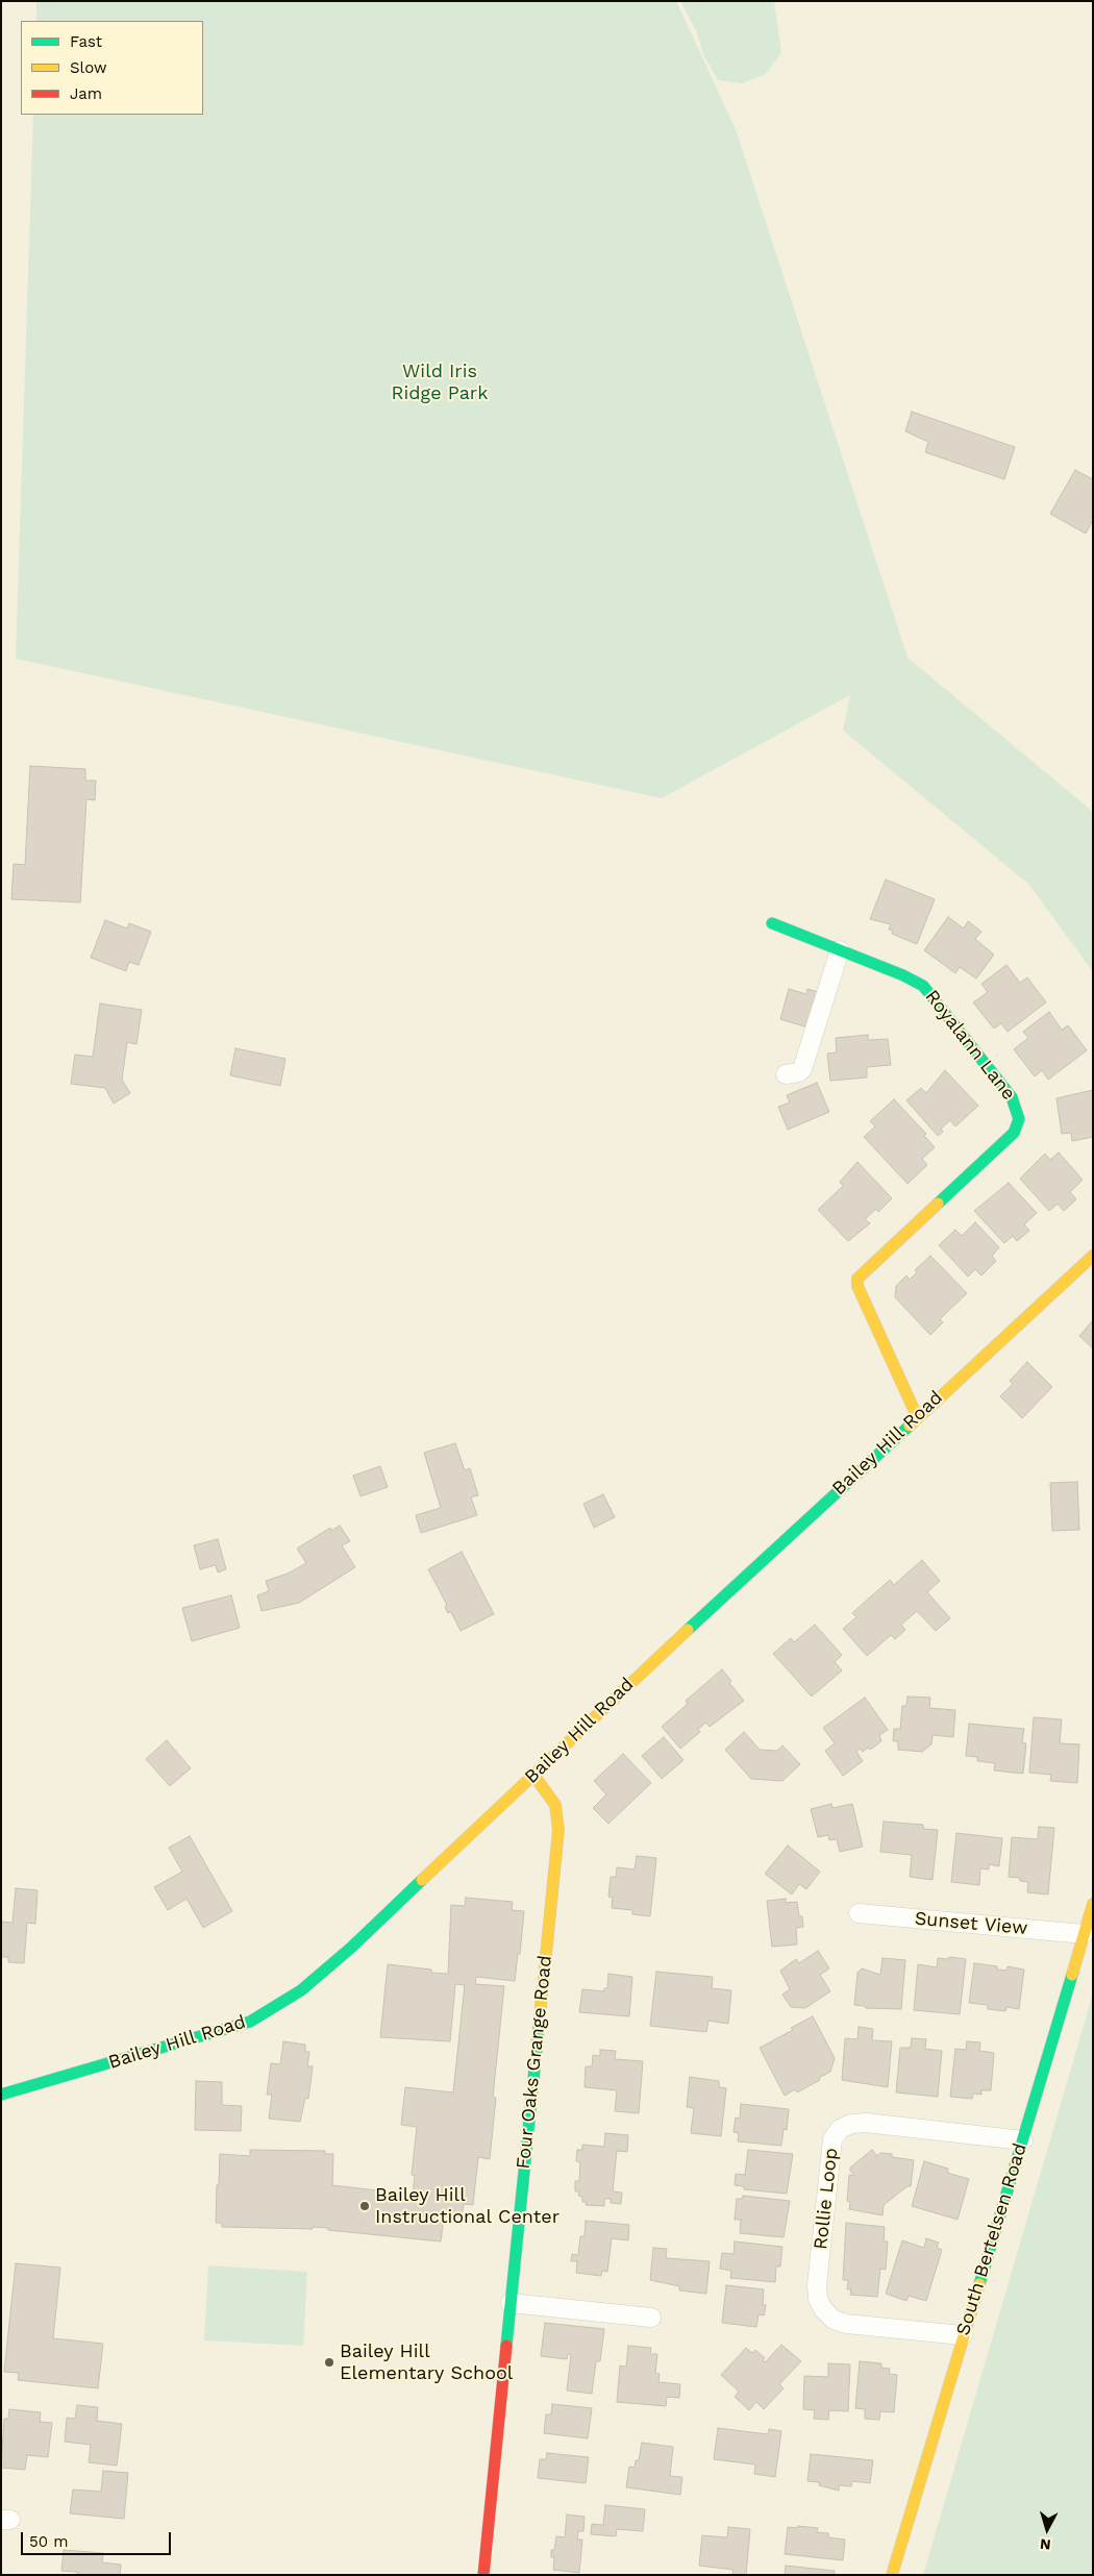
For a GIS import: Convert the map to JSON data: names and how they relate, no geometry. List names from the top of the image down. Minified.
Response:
{"streets":{"main road":["Royalann Lane","Bailey Hill Road","Four Oaks Grange Road","South Bertelsen Road"],"street":["Sunset View","Rollie Loop"]},"crossings":[["Royalann Lane","Bailey Hill Road"],["Bailey Hill Road","Four Oaks Grange Road"],["Sunset View","South Bertelsen Road"],["Rollie Loop","South Bertelsen Road"]],"parks":["Wild Iris Ridge Park"],"places":["Bailey Hill Instructional Center","Bailey Hill Elementary School"],"legend":["Fast","Slow","Jam"],"scale_bar":"50 m","north":"bottom"}
